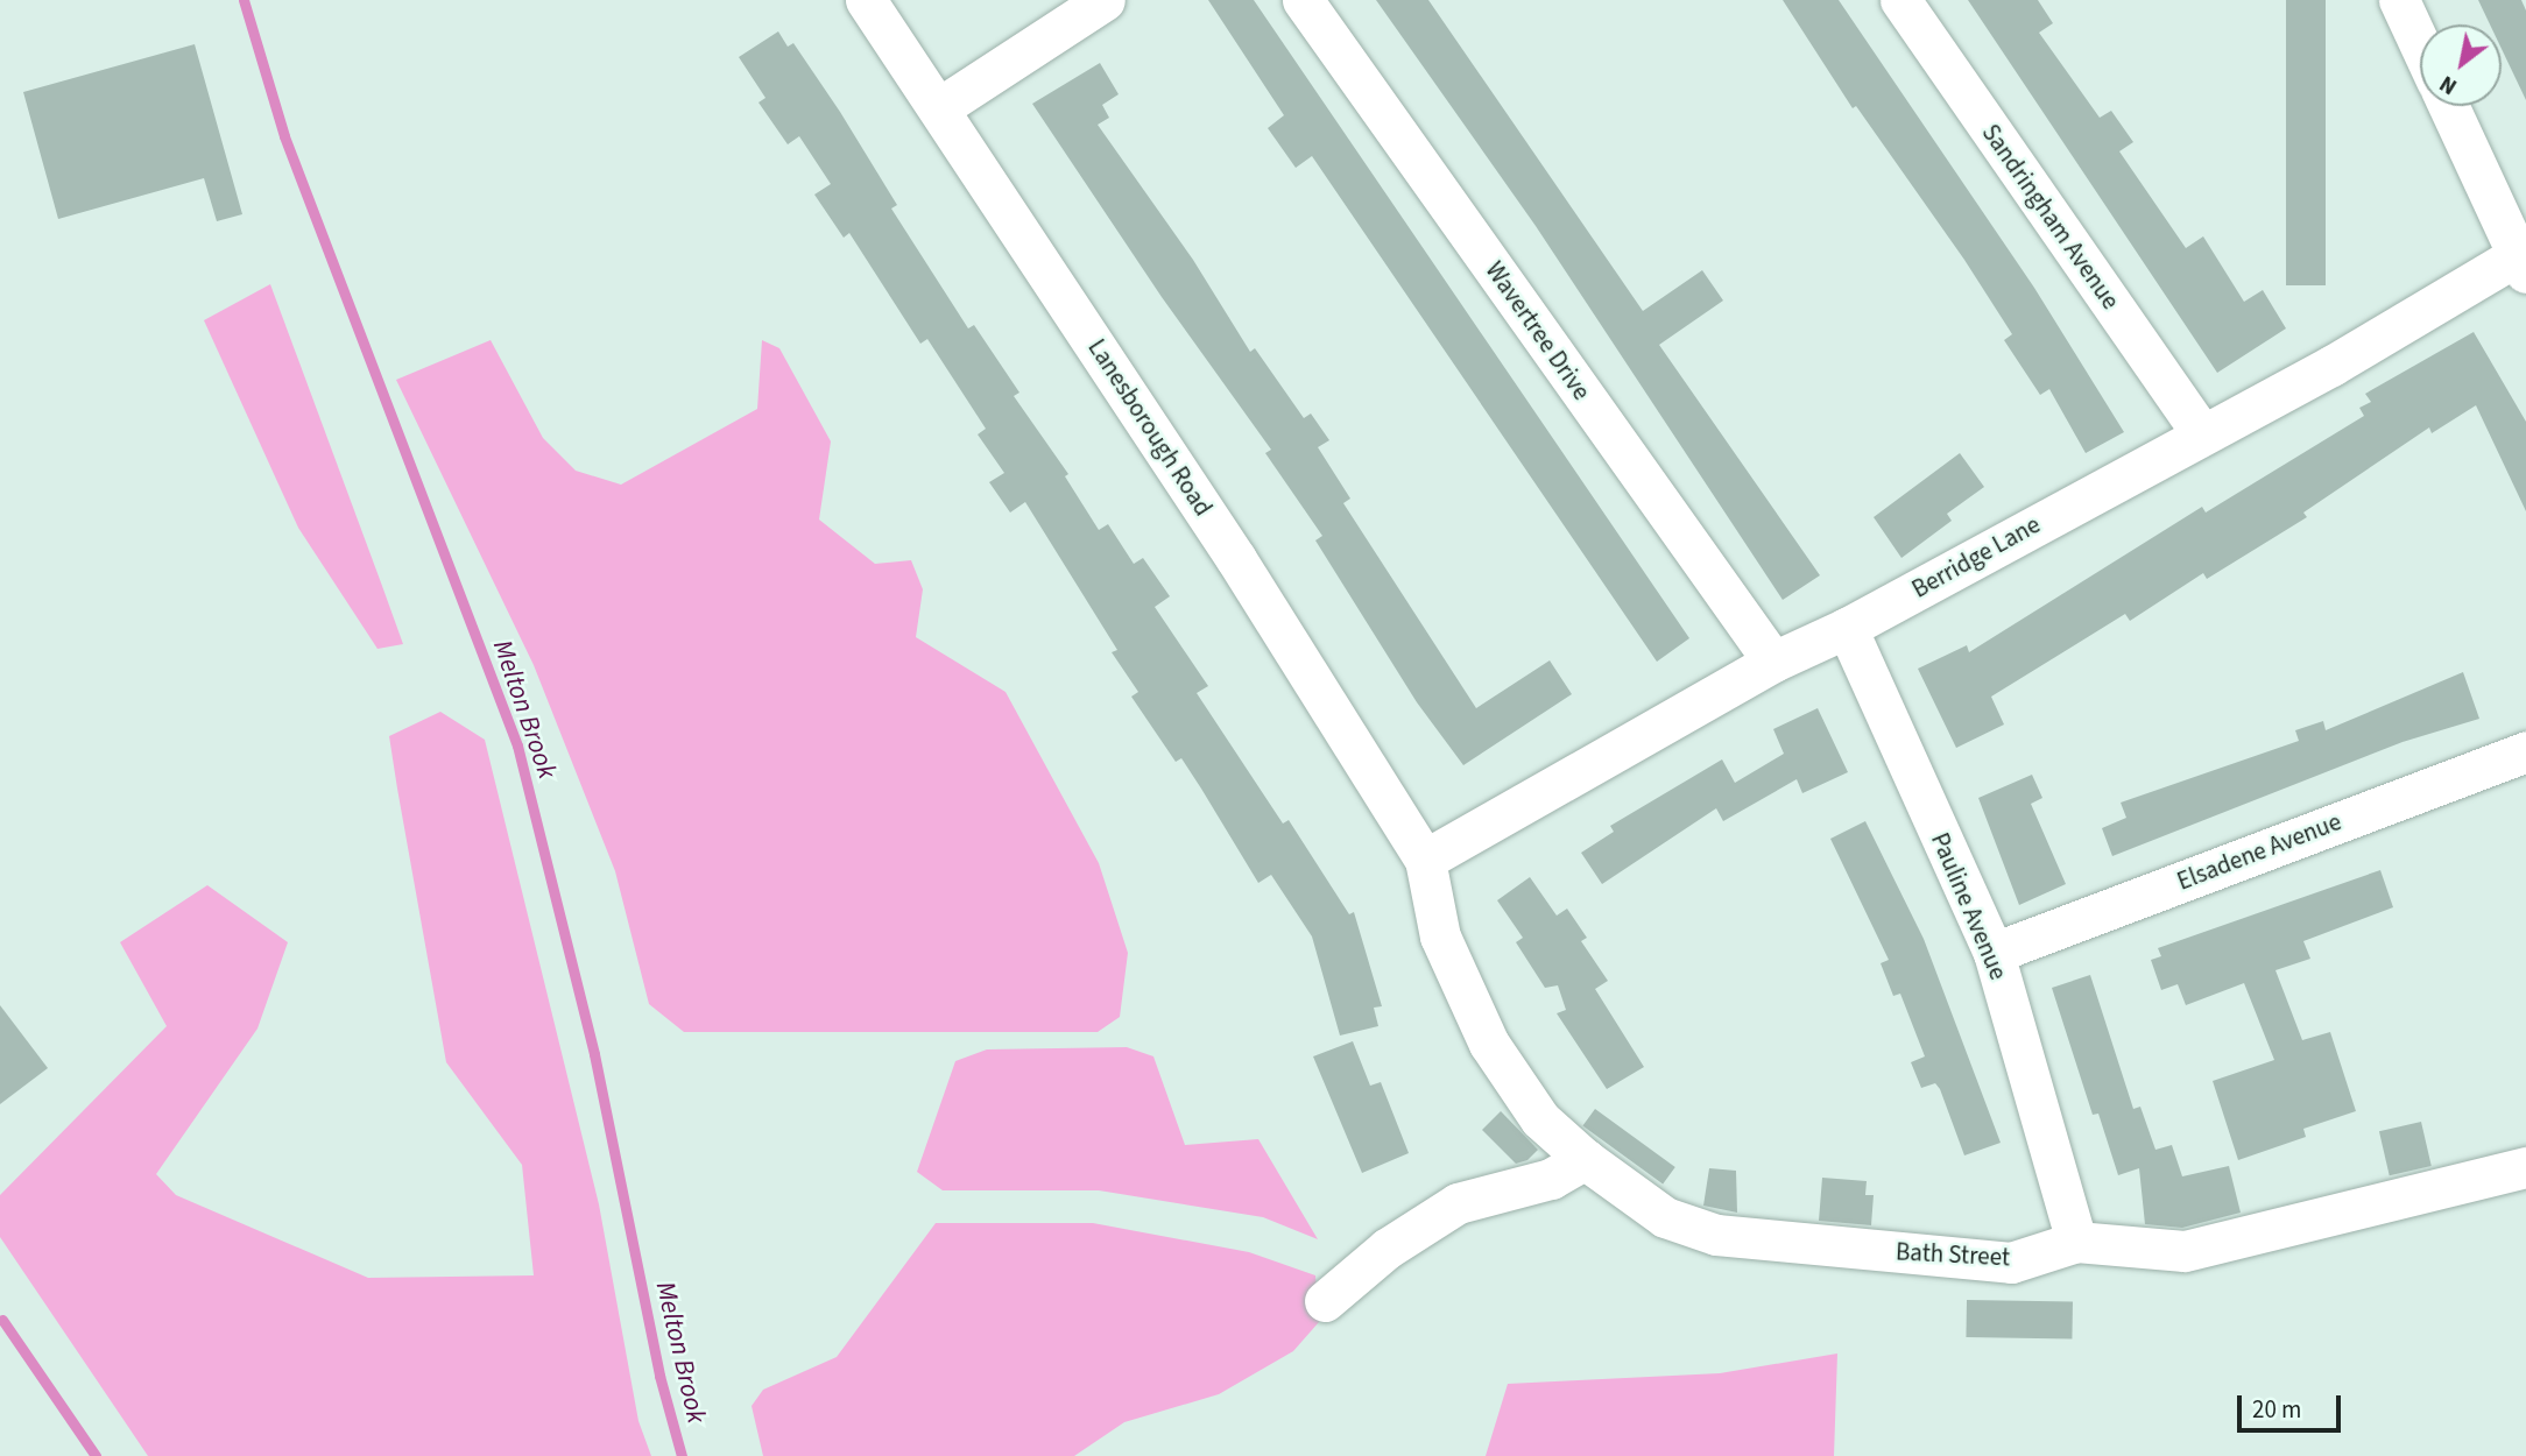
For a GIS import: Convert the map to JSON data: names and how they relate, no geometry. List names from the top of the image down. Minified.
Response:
{"streets":{"street":["Sandringham Avenue","Wavertree Drive","Lanesborough Road","Berridge Lane","Elsadene Avenue","Pauline Avenue","Bath Street"]},"crossings":[["Sandringham Avenue","Berridge Lane"],["Wavertree Drive","Berridge Lane"],["Lanesborough Road","Berridge Lane"],["Lanesborough Road","Bath Street"],["Berridge Lane","Pauline Avenue"],["Berridge Lane","Bath Street"],["Elsadene Avenue","Pauline Avenue"],["Pauline Avenue","Bath Street"]],"water":["Melton Brook"],"scale_bar":"20 m","north":"bottom left"}
